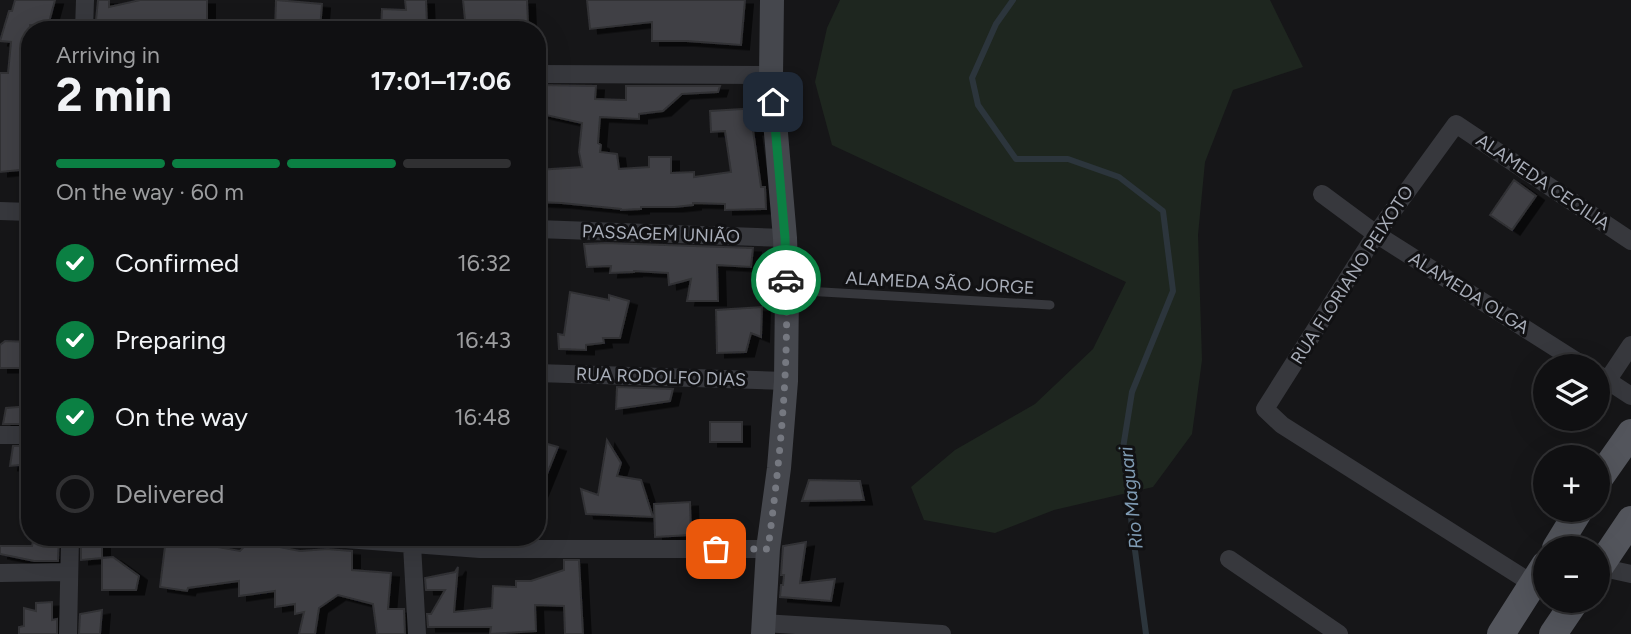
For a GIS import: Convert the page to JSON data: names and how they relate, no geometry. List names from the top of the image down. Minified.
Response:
{"streets":{"street":["ALAMEDA CECILIA","PASSAGEM UNIÃO","RUA FLORIANO PEIXOTO","ALAMEDA OLGA","RUA RODOLFO DIAS"],"lane":["ALAMEDA SÃO JORGE"]},"crossings":[["ALAMEDA CECILIA","RUA FLORIANO PEIXOTO"],["RUA FLORIANO PEIXOTO","ALAMEDA OLGA"]],"water":["Rio Maguari"],"page":{"heading":["2 min","Arriving in","17:01–17:06"],"bar":"On the way · 60 m","list":[["Confirmed","16:32"],["Preparing","16:43"],["On the way","16:48"],"Delivered"],"map_buttons":["+","−"]}}
